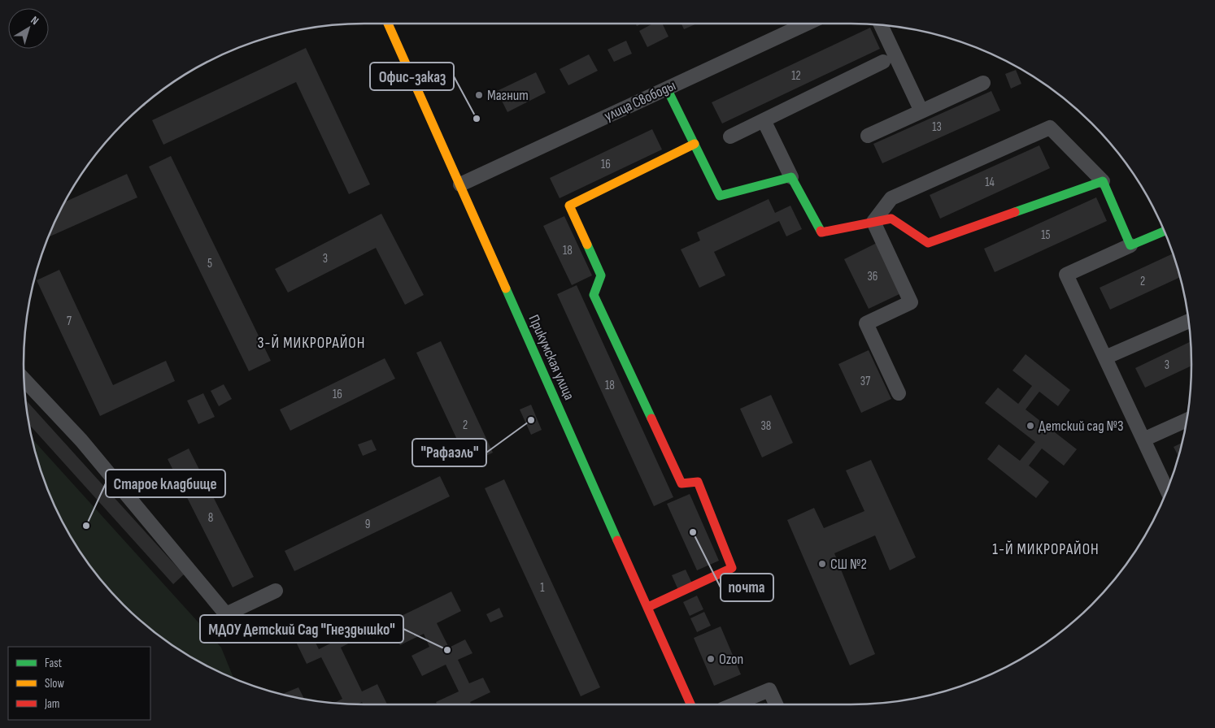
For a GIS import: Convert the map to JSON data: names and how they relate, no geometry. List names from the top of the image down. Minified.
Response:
{"streets":{"street":["улица Свободы","Прикумская улица"]},"crossings":[["улица Свободы","Прикумская улица"]],"districts":["3-Й МИКРОРАЙОН","1-Й МИКРОРАЙОН"],"places":["Магнит","Офис-заказ","\"Рафаэль\"","Детский сад №3","Старое кладбище","почта","СШ №2","МДОУ Детский Сад \"Гнездышко\"","Ozon"],"house_numbers":["12","13","16","14","15","18","3","5","36","2","7","3","37","18","16","2","38","8","9","1"],"legend":["Fast","Slow","Jam"],"north":"top right"}
